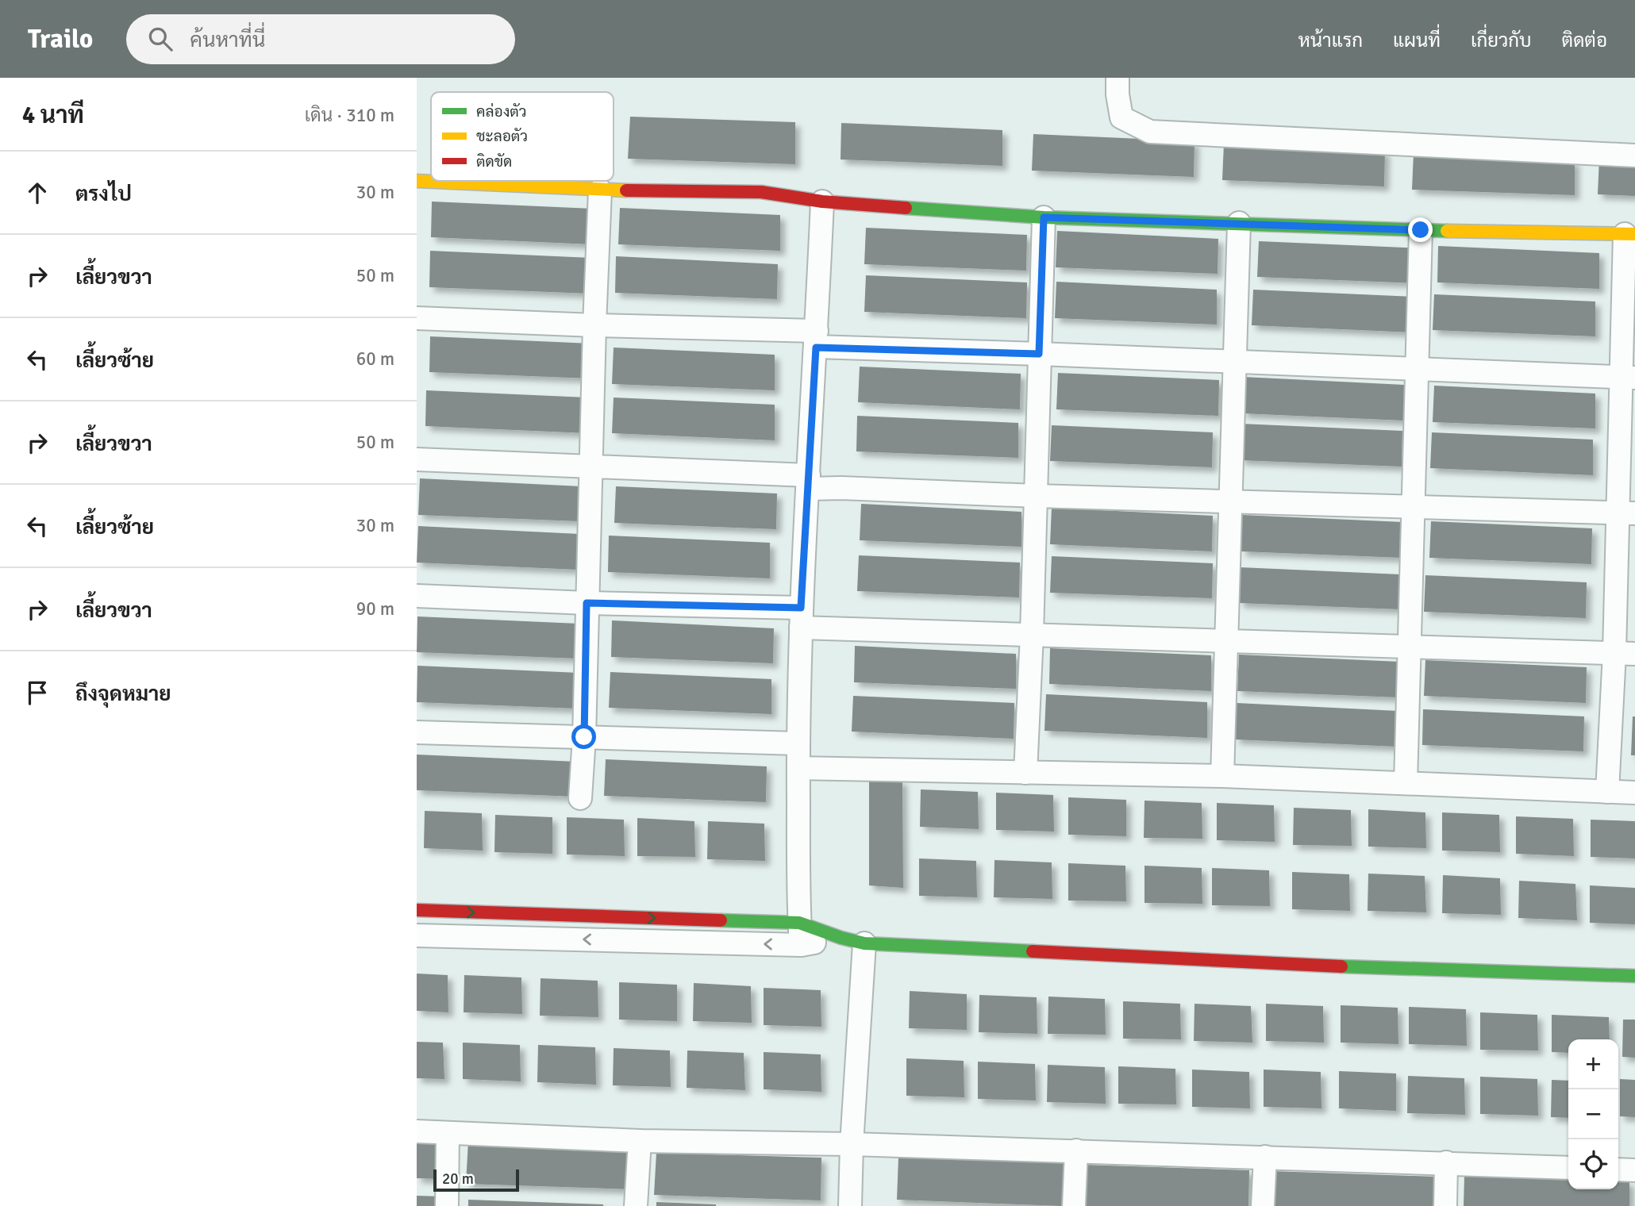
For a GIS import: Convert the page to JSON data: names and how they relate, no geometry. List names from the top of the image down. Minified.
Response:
{"legend":["คล่องตัว","ชะลอตัว","ติดขัด"],"scale_bar":"20 m","page":{"header":"Trailo","search":"ค้นหาที่นี่","nav":["หน้าแรก","แผนที่","เกี่ยวกับ","ติดต่อ"],"heading":["4 นาที","เดิน · 310 m"],"list":[["ตรงไป","30 m"],["เลี้ยวขวา","50 m"],["เลี้ยวซ้าย","60 m"],["เลี้ยวขวา","50 m"],["เลี้ยวซ้าย","30 m"],["เลี้ยวขวา","90 m"],"ถึงจุดหมาย"],"map_buttons":["+","−"],"scale":"20 m"}}
